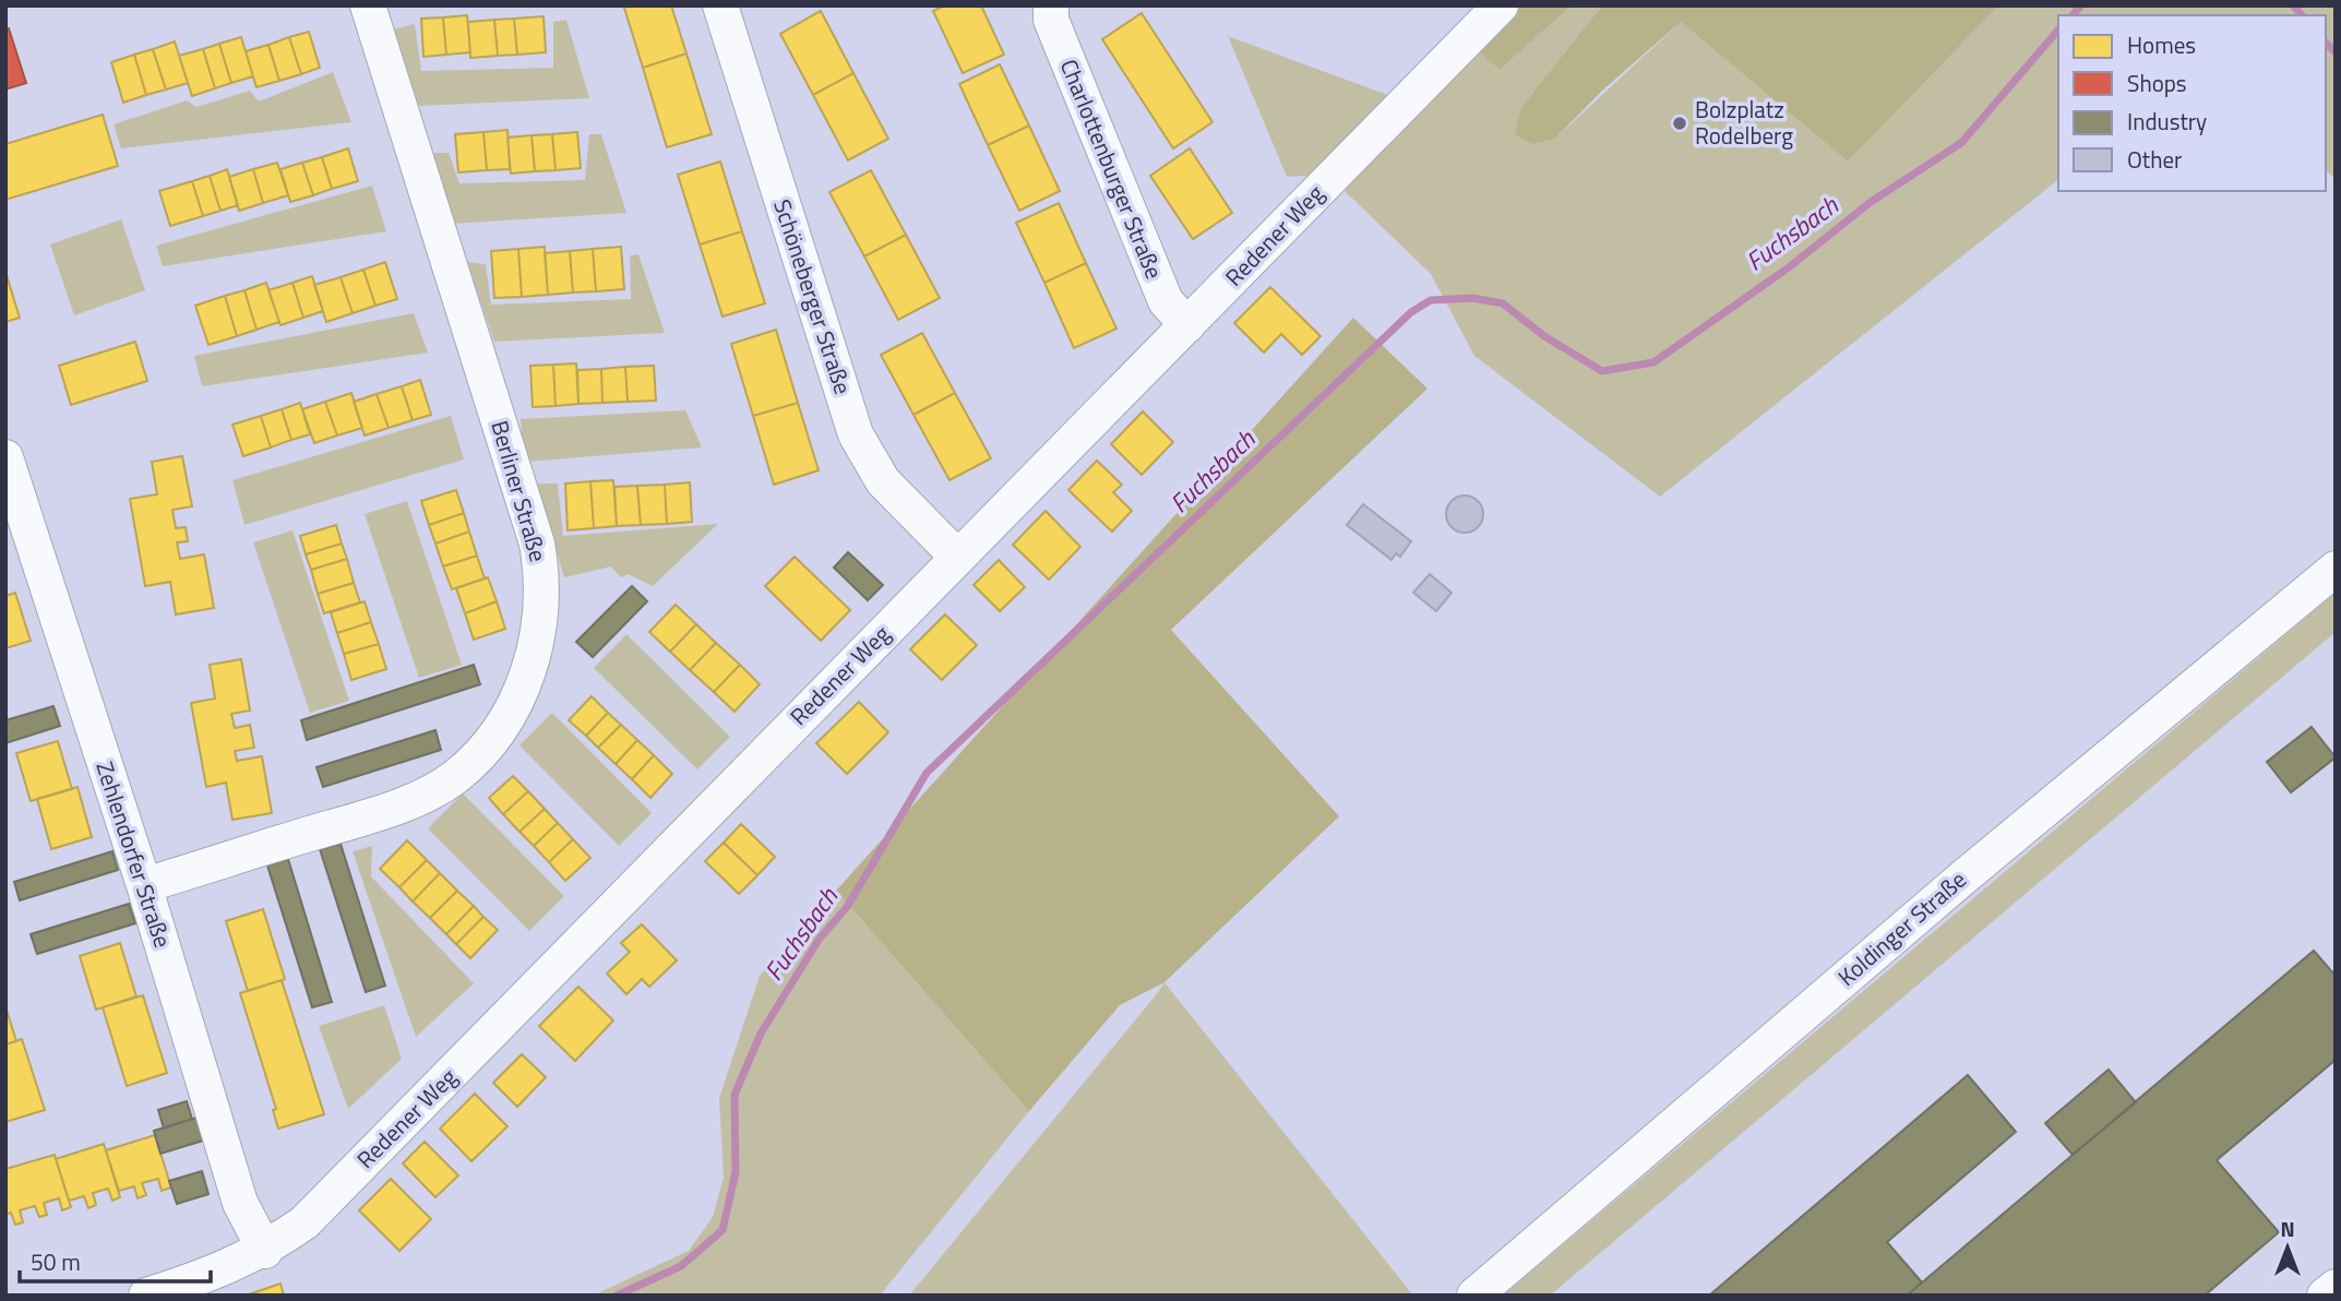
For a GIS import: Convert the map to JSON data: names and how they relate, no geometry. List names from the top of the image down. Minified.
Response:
{"streets":{"street":["Charlottenburger Straße","Redener Weg","Schöneberger Straße","Berliner Straße","Zehlendorfer Straße","Koldinger Straße"]},"crossings":[["Charlottenburger Straße","Redener Weg"],["Redener Weg","Schöneberger Straße"],["Redener Weg","Zehlendorfer Straße"],["Berliner Straße","Zehlendorfer Straße"]],"water":["Fuchsbach"],"places":["Bolzplatz Rodelberg"],"legend":["Homes","Shops","Industry","Other"],"scale_bar":"50 m","north":"top"}
